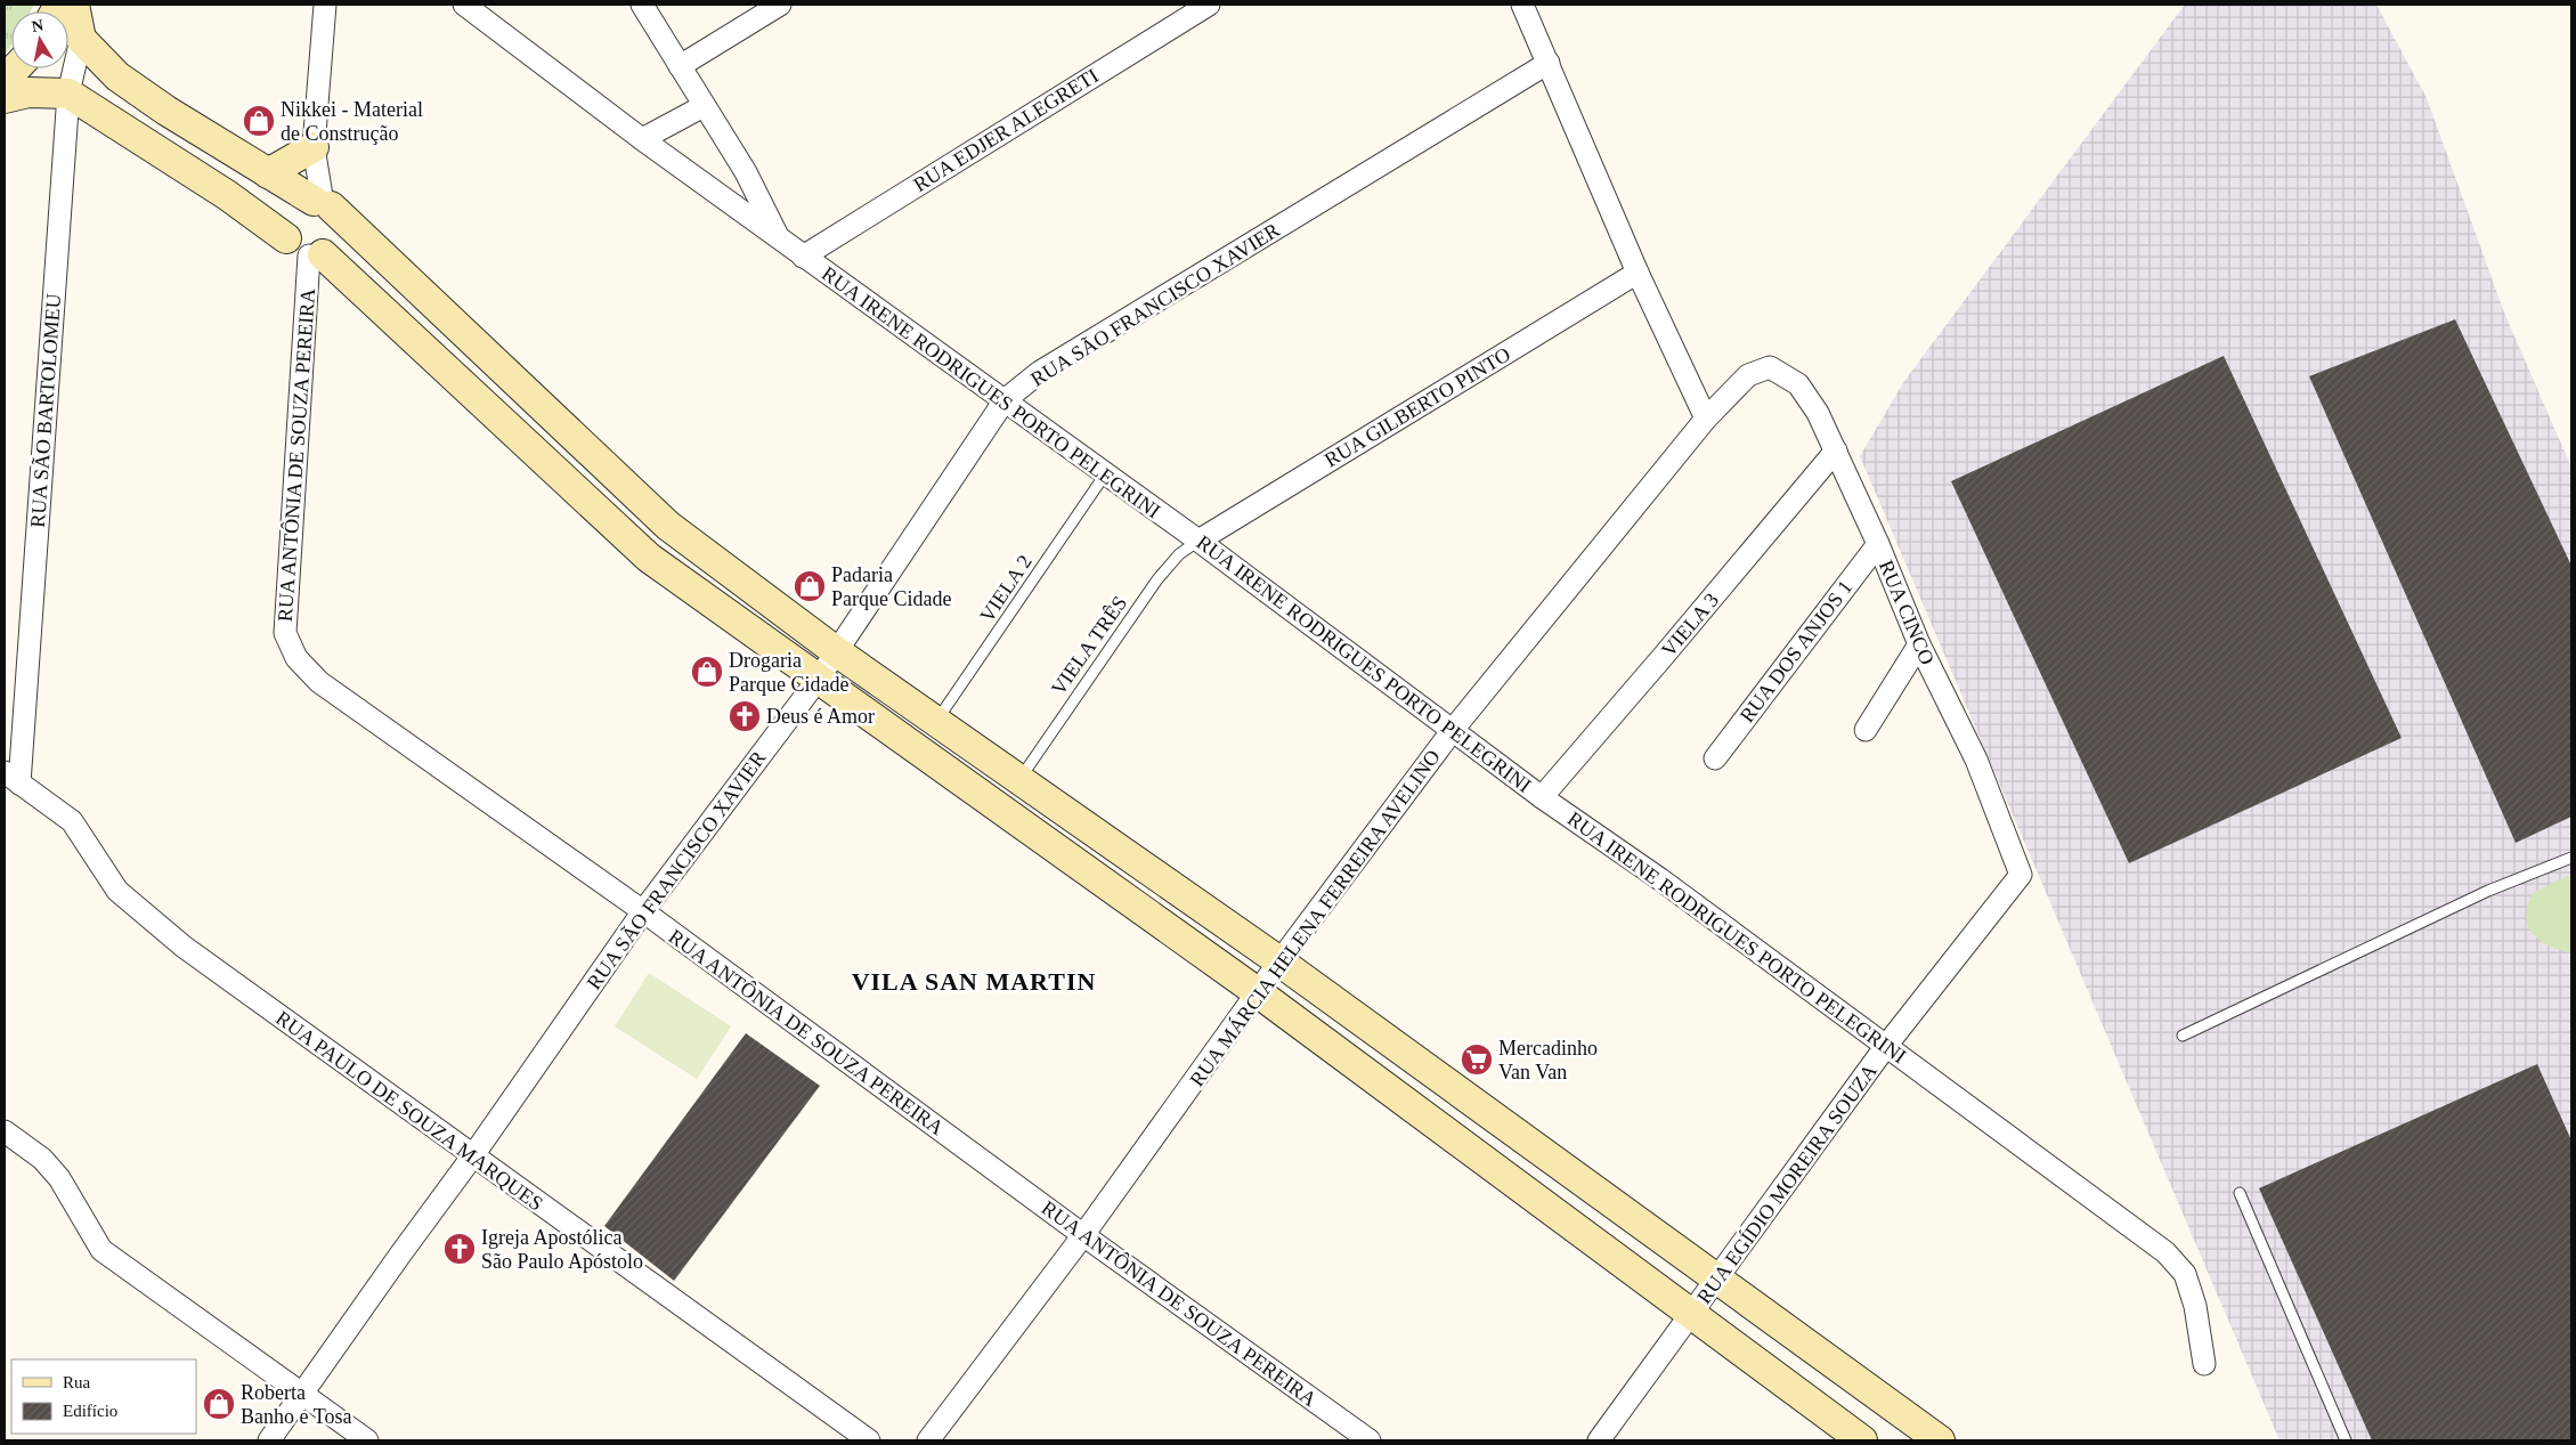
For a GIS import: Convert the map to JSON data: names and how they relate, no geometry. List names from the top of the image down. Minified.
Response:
{"streets":{"street":["RUA EDJER ALEGRETI","RUA SÃO FRANCISCO XAVIER","RUA IRENE RODRIGUES PORTO PELEGRINI","RUA GILBERTO PINTO","RUA SÃO BARTOLOMEU","RUA ANTÔNIA DE SOUZA PEREIRA","RUA CINCO","VIELA 3","RUA DOS ANJOS 1","RUA MÁRCIA HELENA FERREIRA AVELINO","RUA PAULO DE SOUZA MARQUES","RUA EGÍDIO MOREIRA SOUZA"],"lane":["VIELA 2","VIELA TRÊS"]},"crossings":[["RUA EDJER ALEGRETI","RUA IRENE RODRIGUES PORTO PELEGRINI"],["RUA SÃO FRANCISCO XAVIER","RUA IRENE RODRIGUES PORTO PELEGRINI"],["RUA SÃO FRANCISCO XAVIER","RUA ANTÔNIA DE SOUZA PEREIRA"],["RUA SÃO FRANCISCO XAVIER","RUA PAULO DE SOUZA MARQUES"],["RUA IRENE RODRIGUES PORTO PELEGRINI","RUA GILBERTO PINTO"],["RUA IRENE RODRIGUES PORTO PELEGRINI","VIELA 2"],["RUA IRENE RODRIGUES PORTO PELEGRINI","VIELA 3"],["RUA IRENE RODRIGUES PORTO PELEGRINI","VIELA TRÊS"],["RUA IRENE RODRIGUES PORTO PELEGRINI","RUA MÁRCIA HELENA FERREIRA AVELINO"],["RUA IRENE RODRIGUES PORTO PELEGRINI","RUA EGÍDIO MOREIRA SOUZA"],["RUA GILBERTO PINTO","VIELA TRÊS"],["RUA SÃO BARTOLOMEU","RUA PAULO DE SOUZA MARQUES"],["RUA ANTÔNIA DE SOUZA PEREIRA","RUA MÁRCIA HELENA FERREIRA AVELINO"],["RUA CINCO","VIELA 3"],["RUA CINCO","RUA DOS ANJOS 1"],["RUA CINCO","RUA MÁRCIA HELENA FERREIRA AVELINO"],["RUA CINCO","RUA EGÍDIO MOREIRA SOUZA"]],"districts":["VILA SAN MARTIN"],"places":{"shop":["Nikkei - Material de Construção","Padaria Parque Cidade","Drogaria Parque Cidade","Roberta Banho e Tosa"],"church":["Deus é Amor","Igreja Apostólica São Paulo Apóstolo"],"supermarket":["Mercadinho Van Van"]},"legend":["Rua","Edifício"],"north":"top"}
